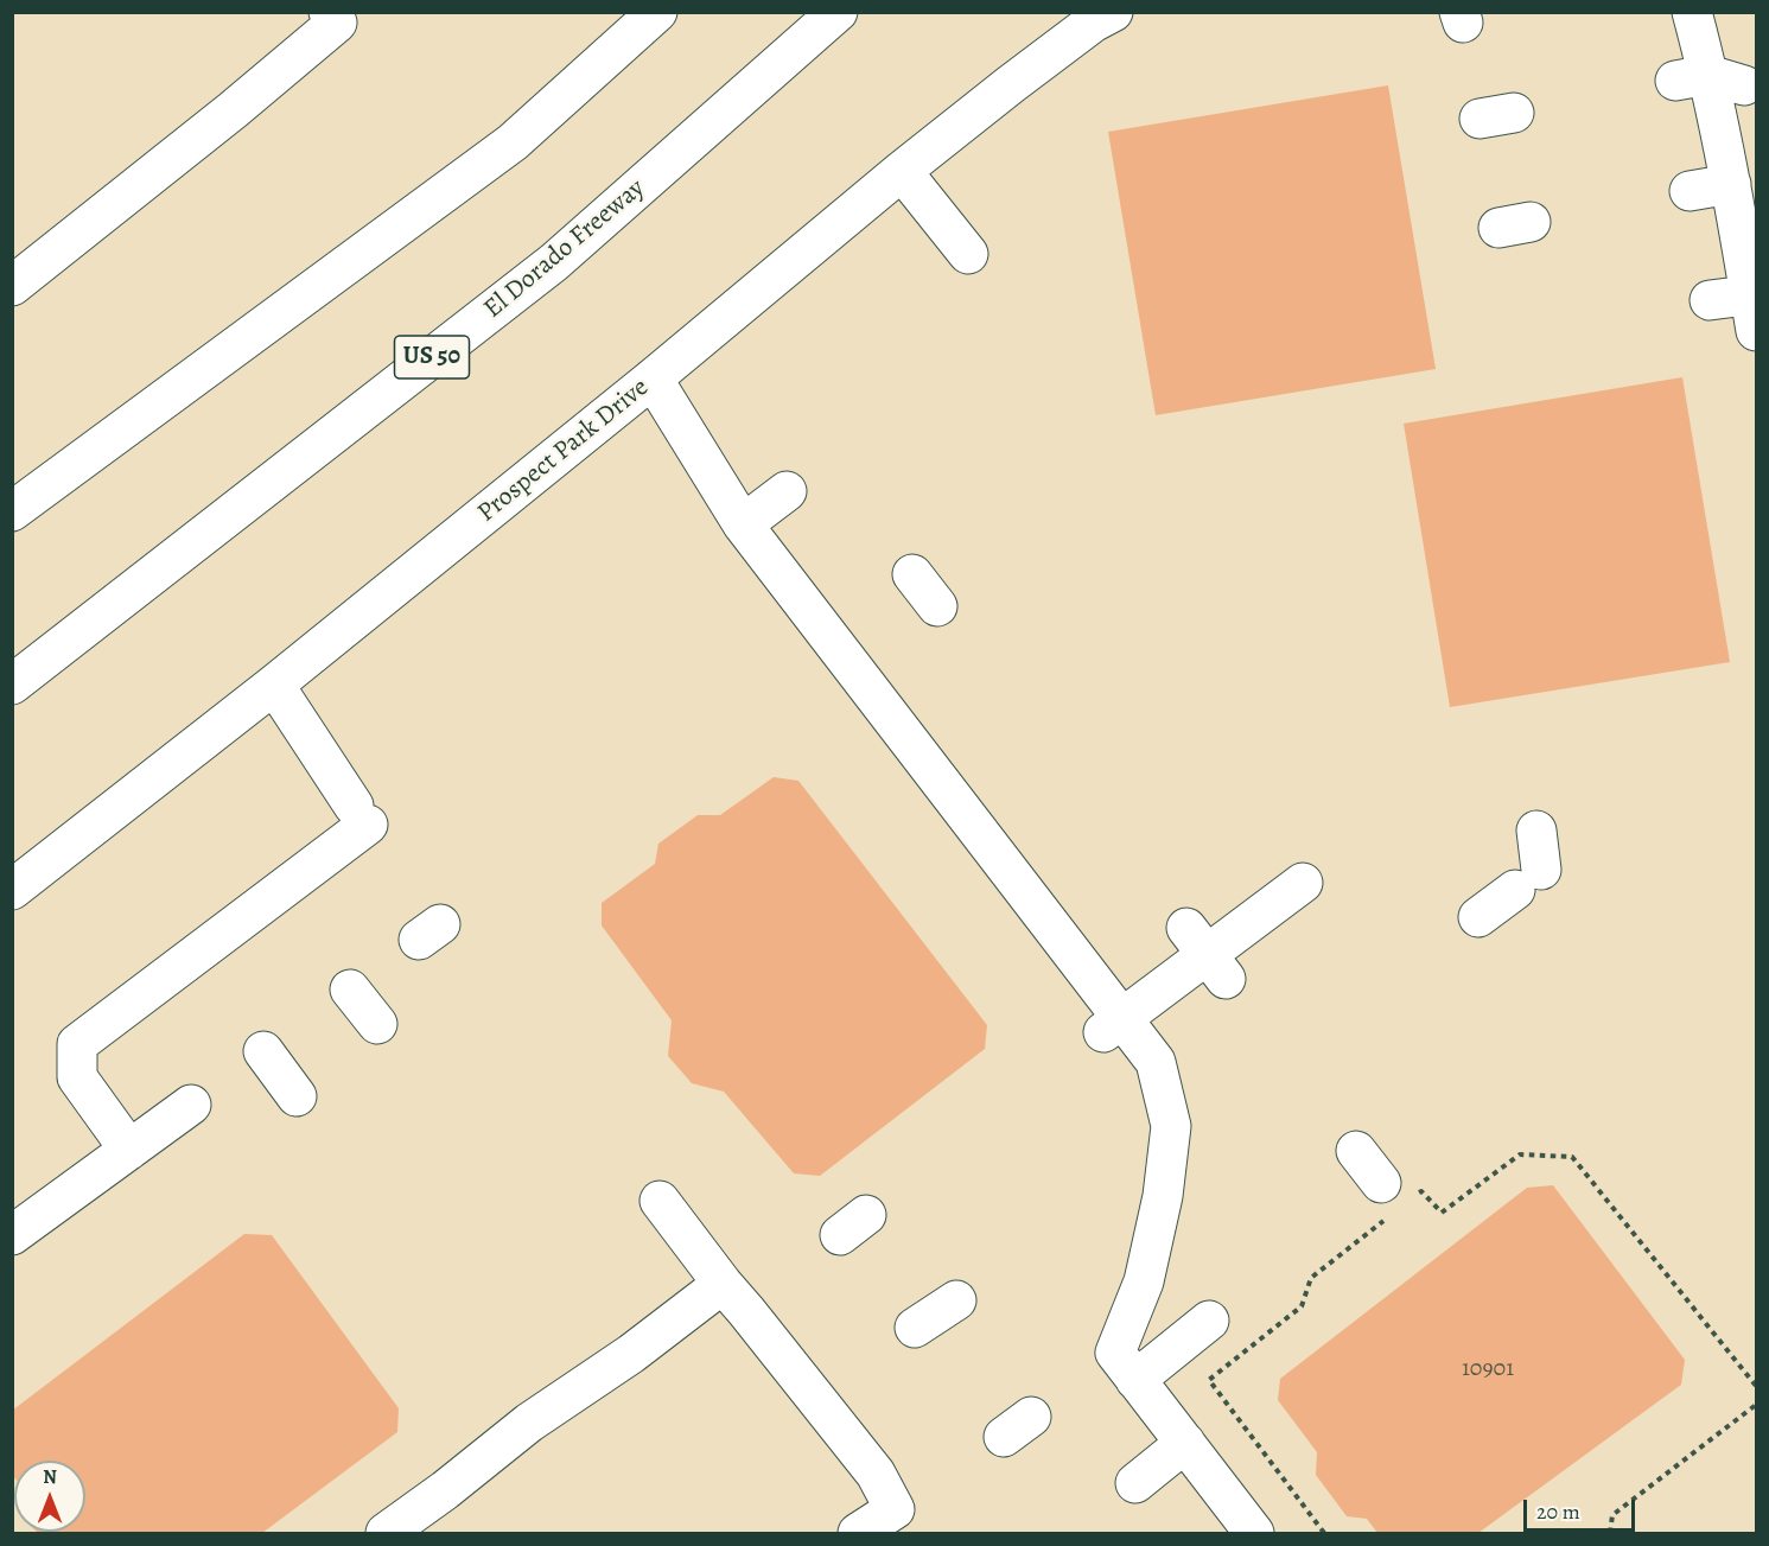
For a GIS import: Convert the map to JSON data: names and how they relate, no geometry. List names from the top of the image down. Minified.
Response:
{"streets":{"main road":["El Dorado Freeway","US 50","Prospect Park Drive"]},"house_numbers":["10901"],"scale_bar":"20 m","north":"top"}
